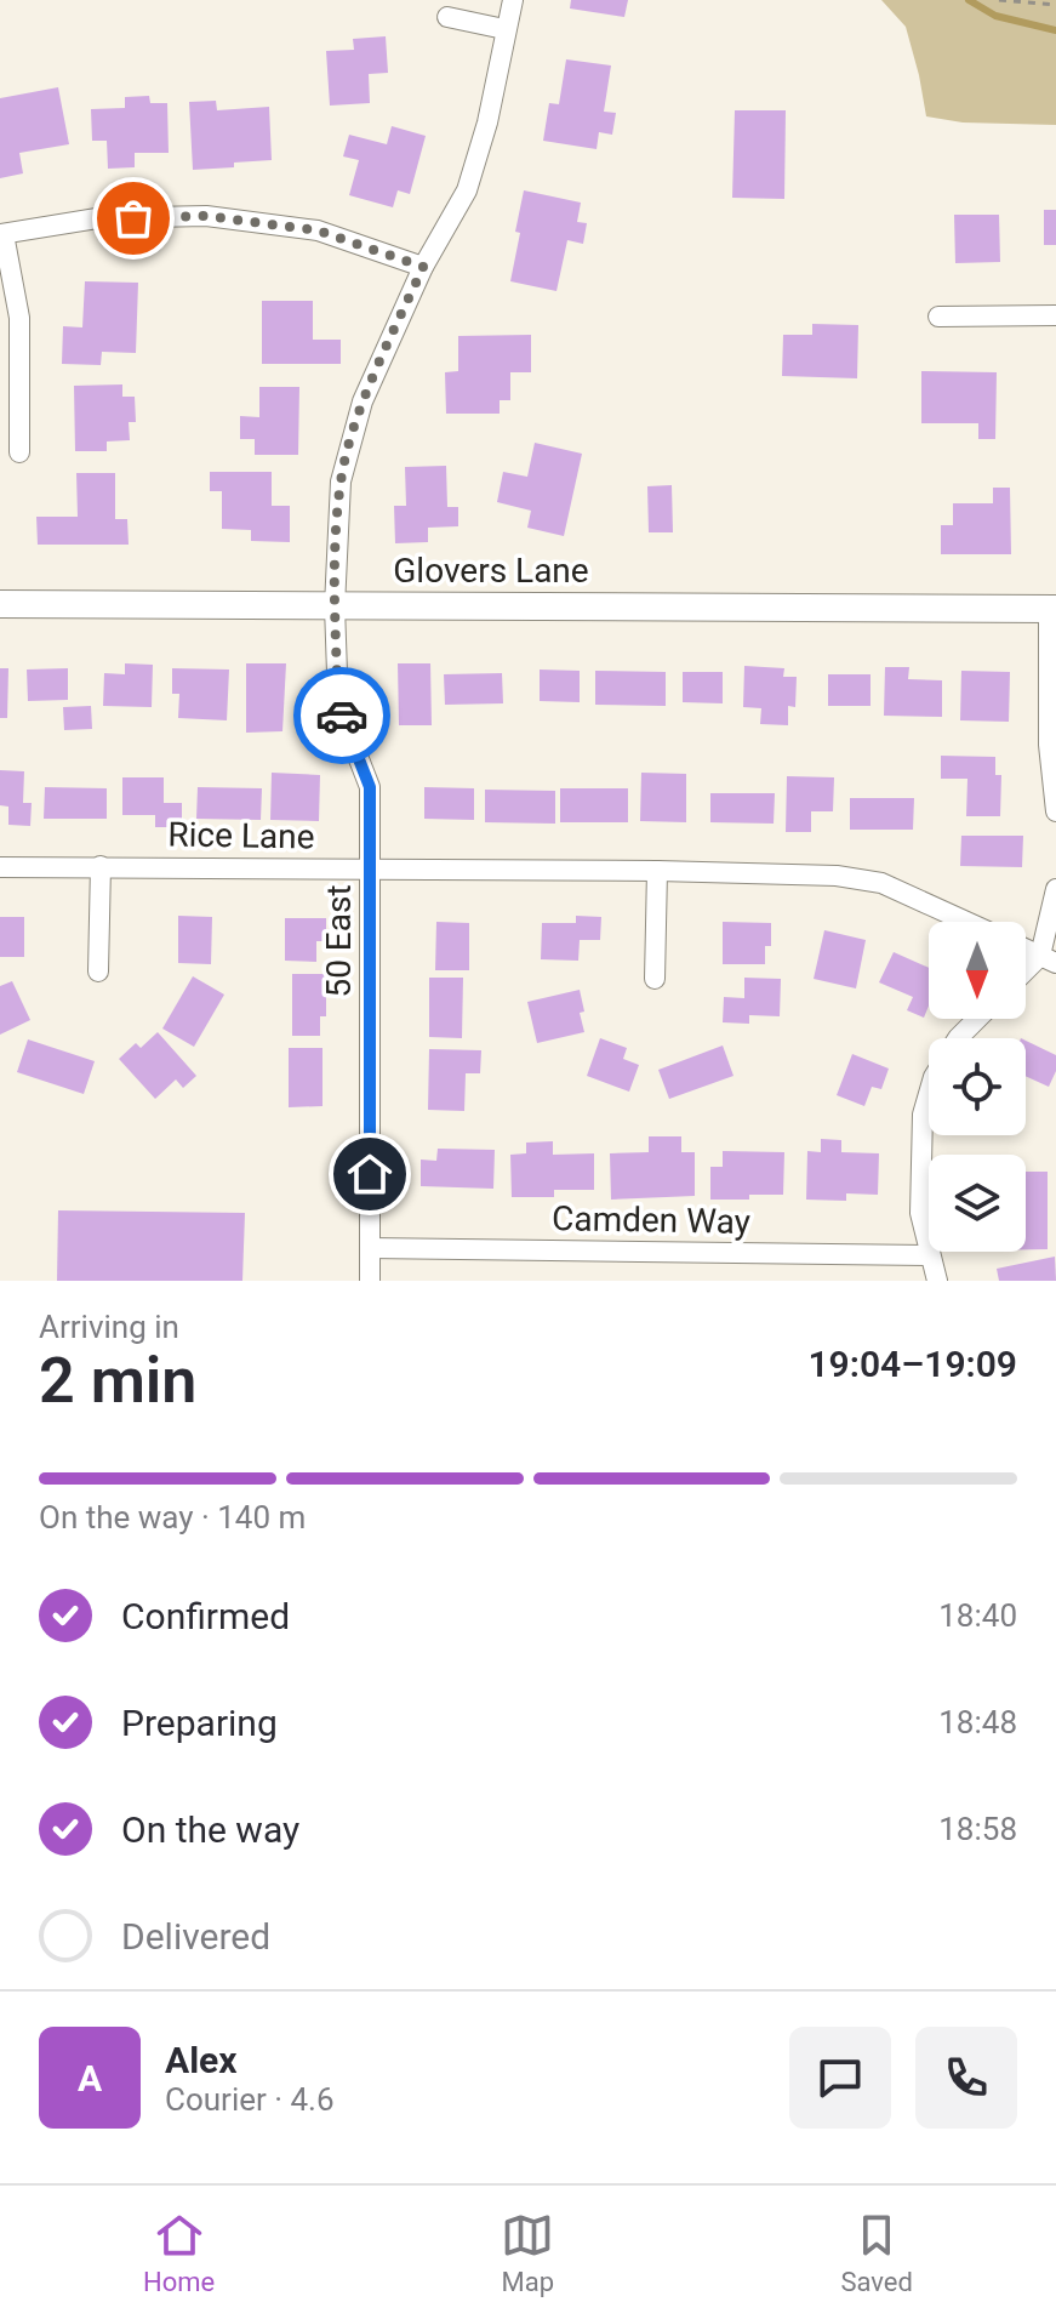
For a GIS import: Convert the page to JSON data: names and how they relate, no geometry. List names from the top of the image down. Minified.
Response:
{"streets":{"street":["Glovers Lane","Rice Lane","50 East","Camden Way"]},"crossings":[["Glovers Lane","50 East"],["Rice Lane","50 East"],["50 East","Camden Way"]],"north":"bottom","page":{"heading":["2 min","Arriving in","19:04–19:09"],"panel":["Alex","Courier · 4.6"],"bar":"On the way · 140 m","list":[["Confirmed","18:40"],["Preparing","18:48"],["On the way","18:58"],"Delivered"],"round":"A","tabs":["Home","Map","Saved"]}}
